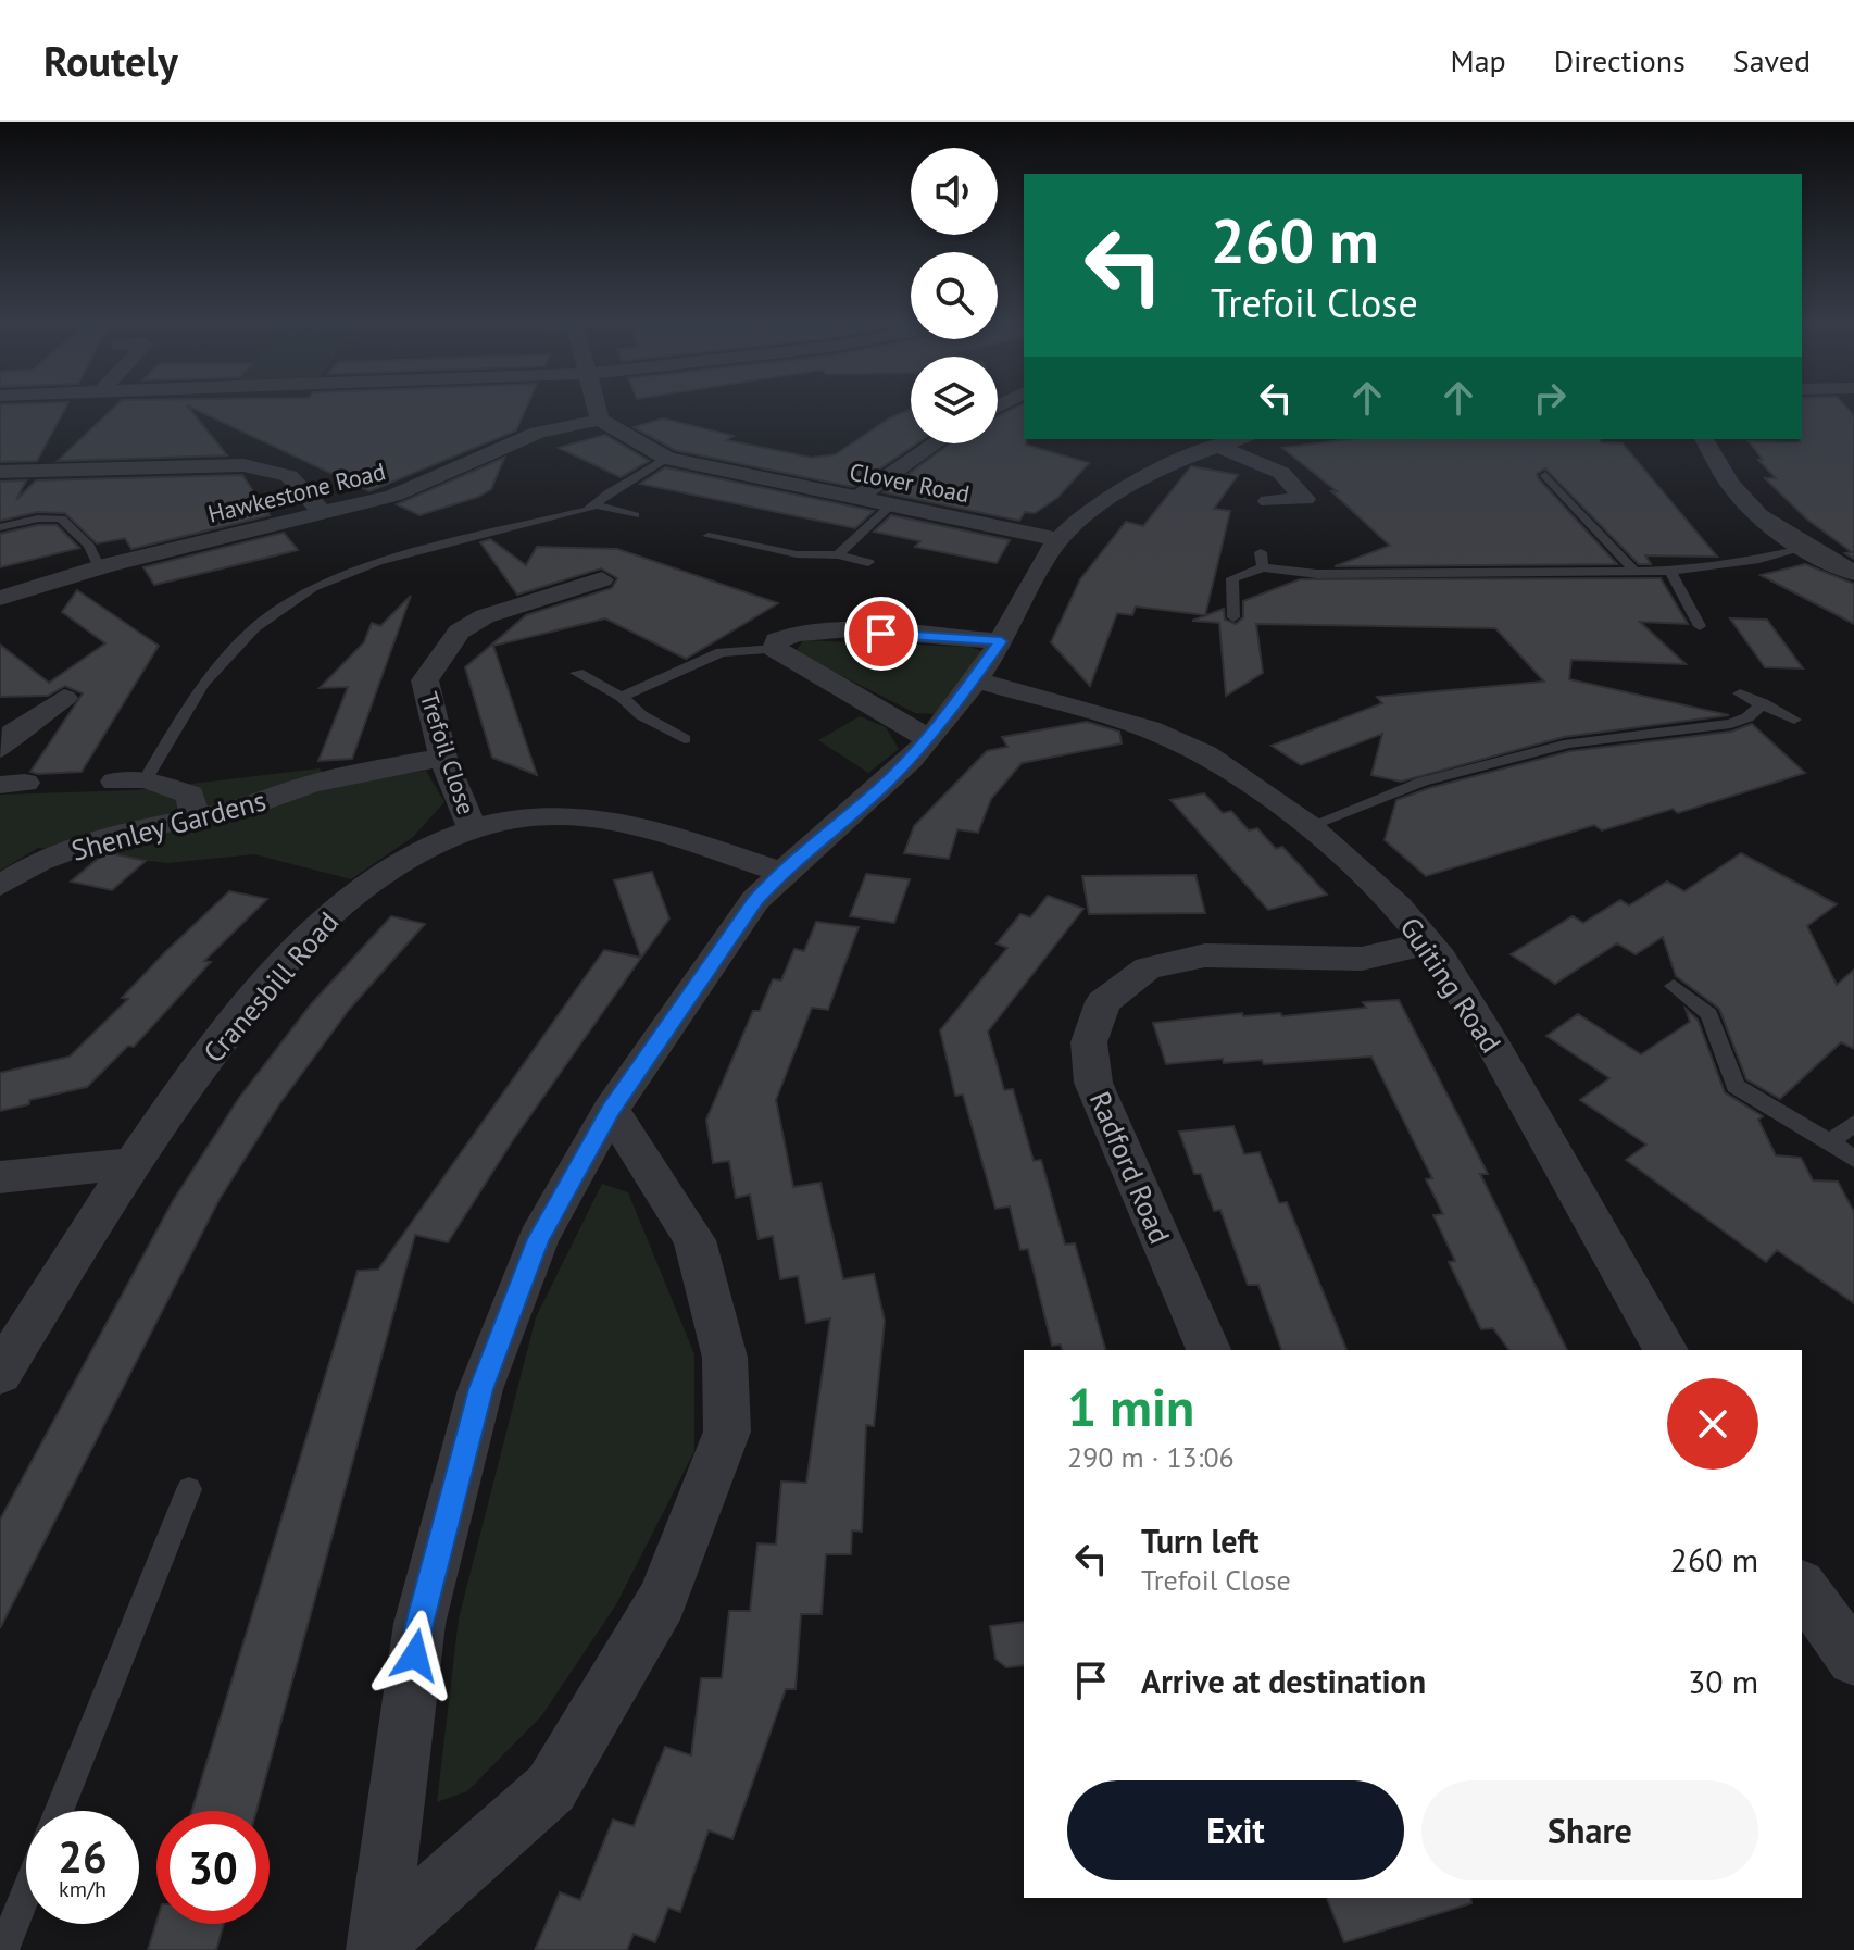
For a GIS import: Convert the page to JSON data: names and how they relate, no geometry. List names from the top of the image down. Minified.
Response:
{"streets":{"street":["Clover Road","Hawkestone Road","Trefoil Close","Shenley Gardens","Guiting Road","Cranesbill Road","Radford Road"]},"crossings":[["Clover Road","Hawkestone Road"],["Trefoil Close","Shenley Gardens"],["Trefoil Close","Cranesbill Road"],["Guiting Road","Radford Road"]],"page":{"header":"Routely","nav":["Map","Directions","Saved"],"turn":["260 m","Trefoil Close"],"heading":["1 min","290 m · 13:06"],"list":[{"name":"Turn left","note":"Trefoil Close","value":"260 m"},{"name":"Arrive at destination","value":"30 m"}],"buttons":["Exit","Share"],"speed":"26 km/h","limit":"30"}}
